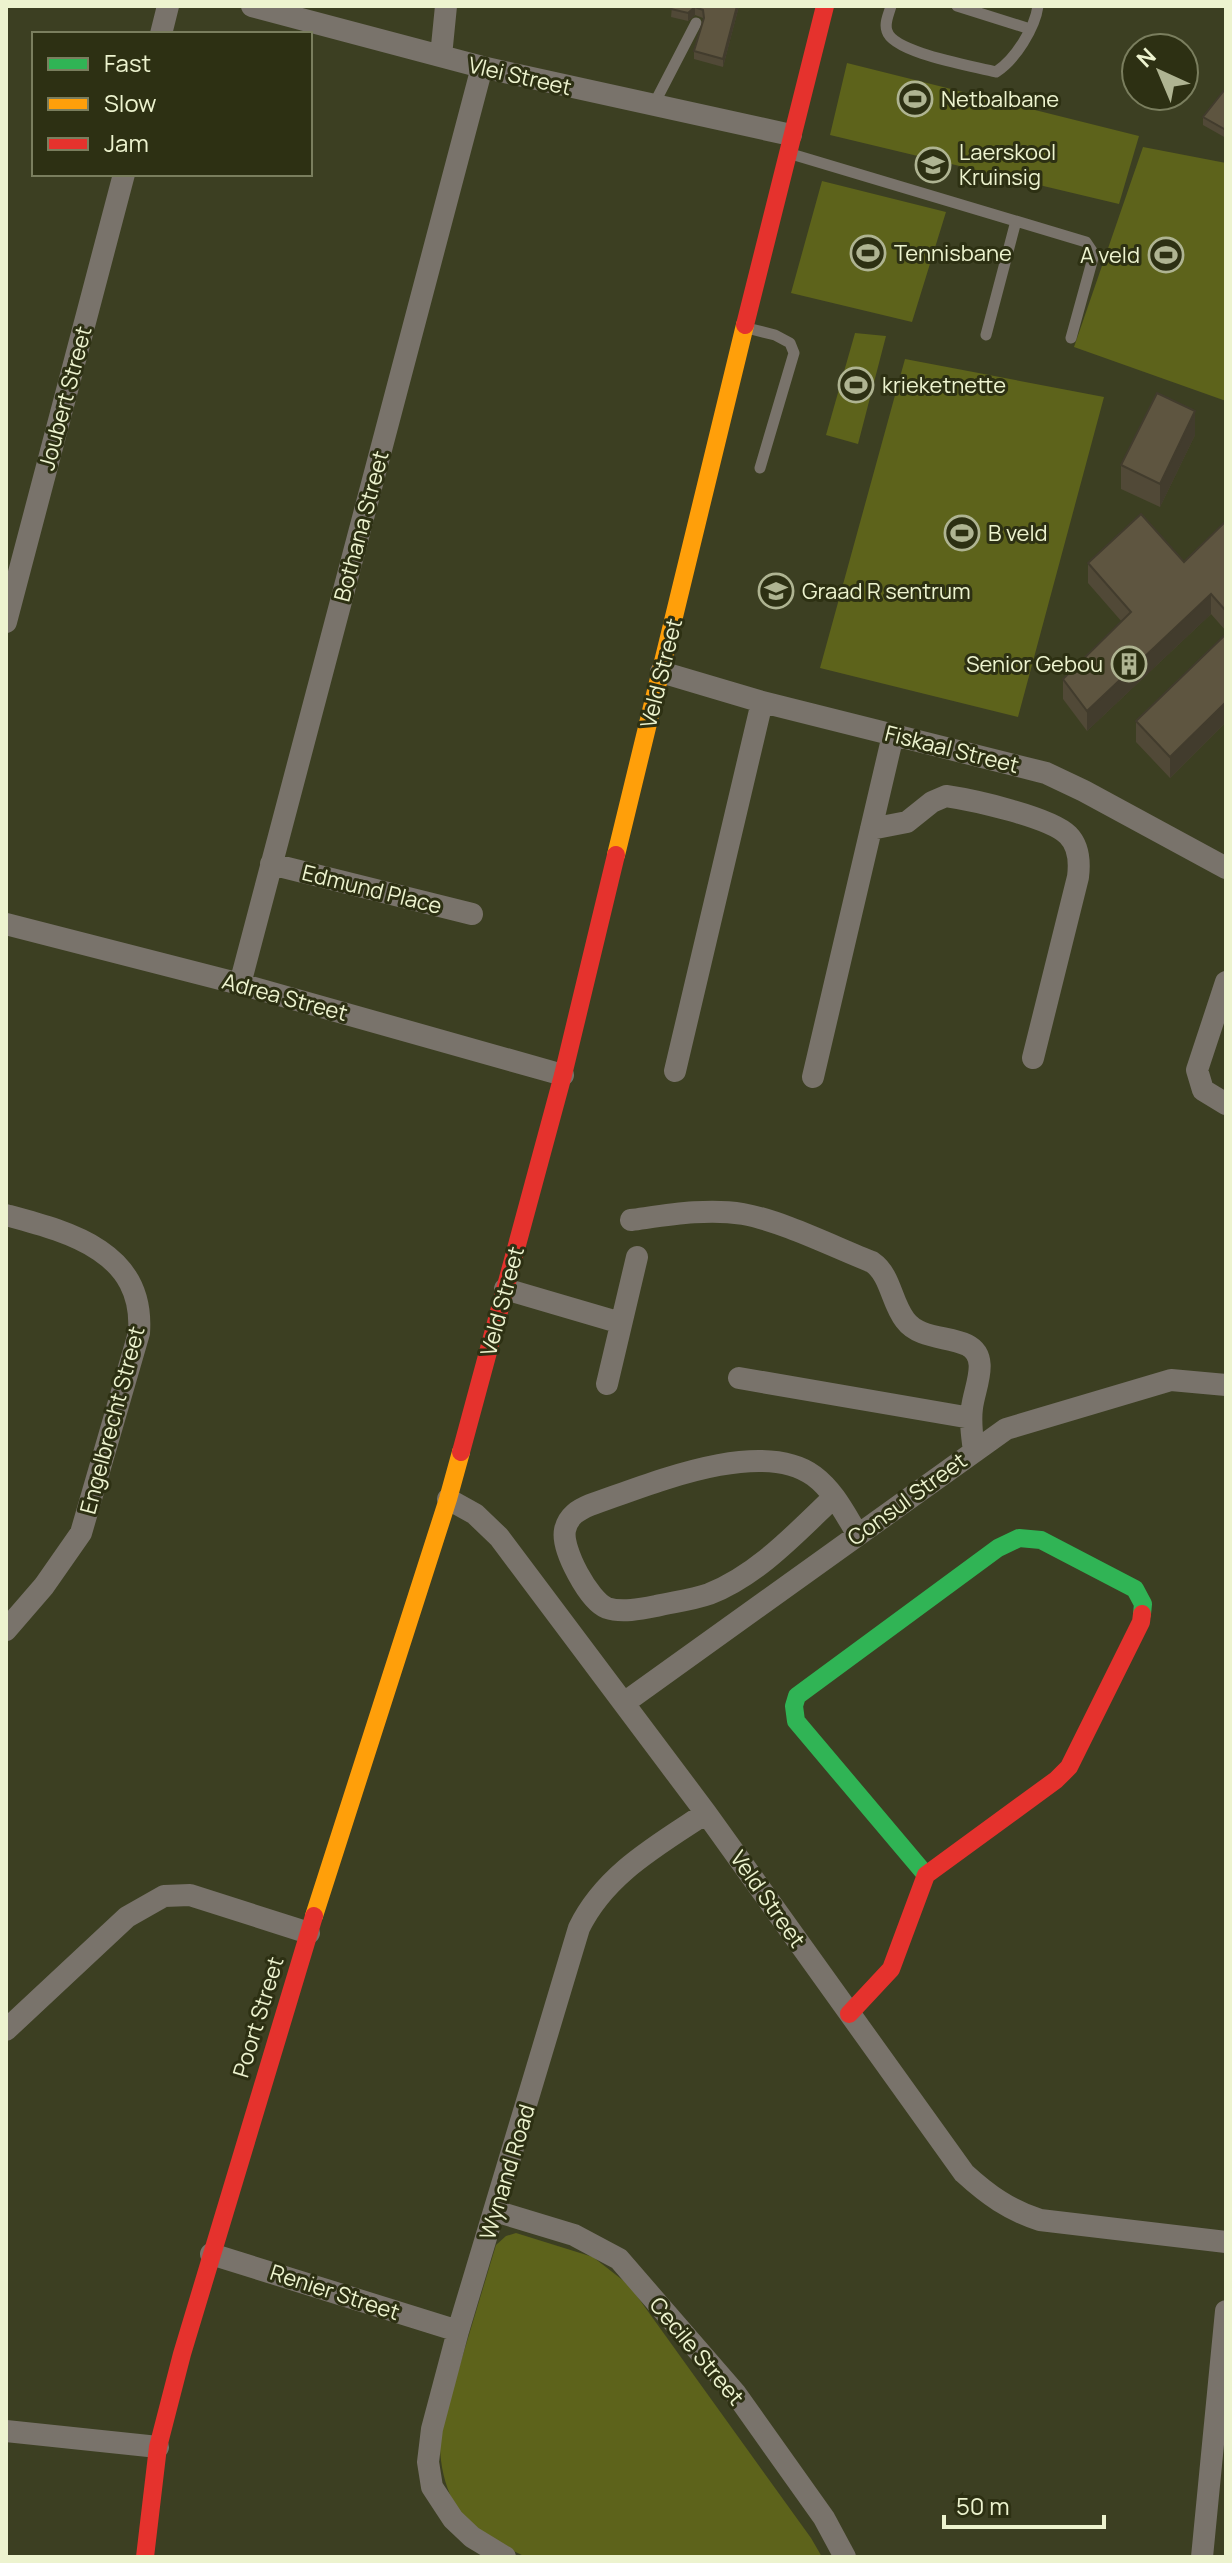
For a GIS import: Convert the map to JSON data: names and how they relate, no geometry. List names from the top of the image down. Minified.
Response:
{"streets":{"street":["Vlei Street","Joubert Street","Bothana Street","Veld Street","Fiskaal Street","Edmund Place","Adrea Street","Engelbrecht Street","Consul Street","Poort Street","Wynand Road","Renier Street","Cecile Street"]},"crossings":[["Vlei Street","Bothana Street"],["Vlei Street","Veld Street"],["Bothana Street","Edmund Place"],["Bothana Street","Adrea Street"],["Veld Street","Fiskaal Street"],["Veld Street","Adrea Street"],["Veld Street","Consul Street"],["Veld Street","Poort Street"],["Veld Street","Wynand Road"],["Poort Street","Renier Street"],["Wynand Road","Renier Street"],["Wynand Road","Cecile Street"]],"places":{"sports":["Netbalbane","Tennisbane","A veld","krieketnette","B veld"],"school or university":["Laerskool Kruinsig","Graad R sentrum"],"building":["Senior Gebou"]},"legend":["Fast","Slow","Jam"],"scale_bar":"50 m","north":"top left"}
